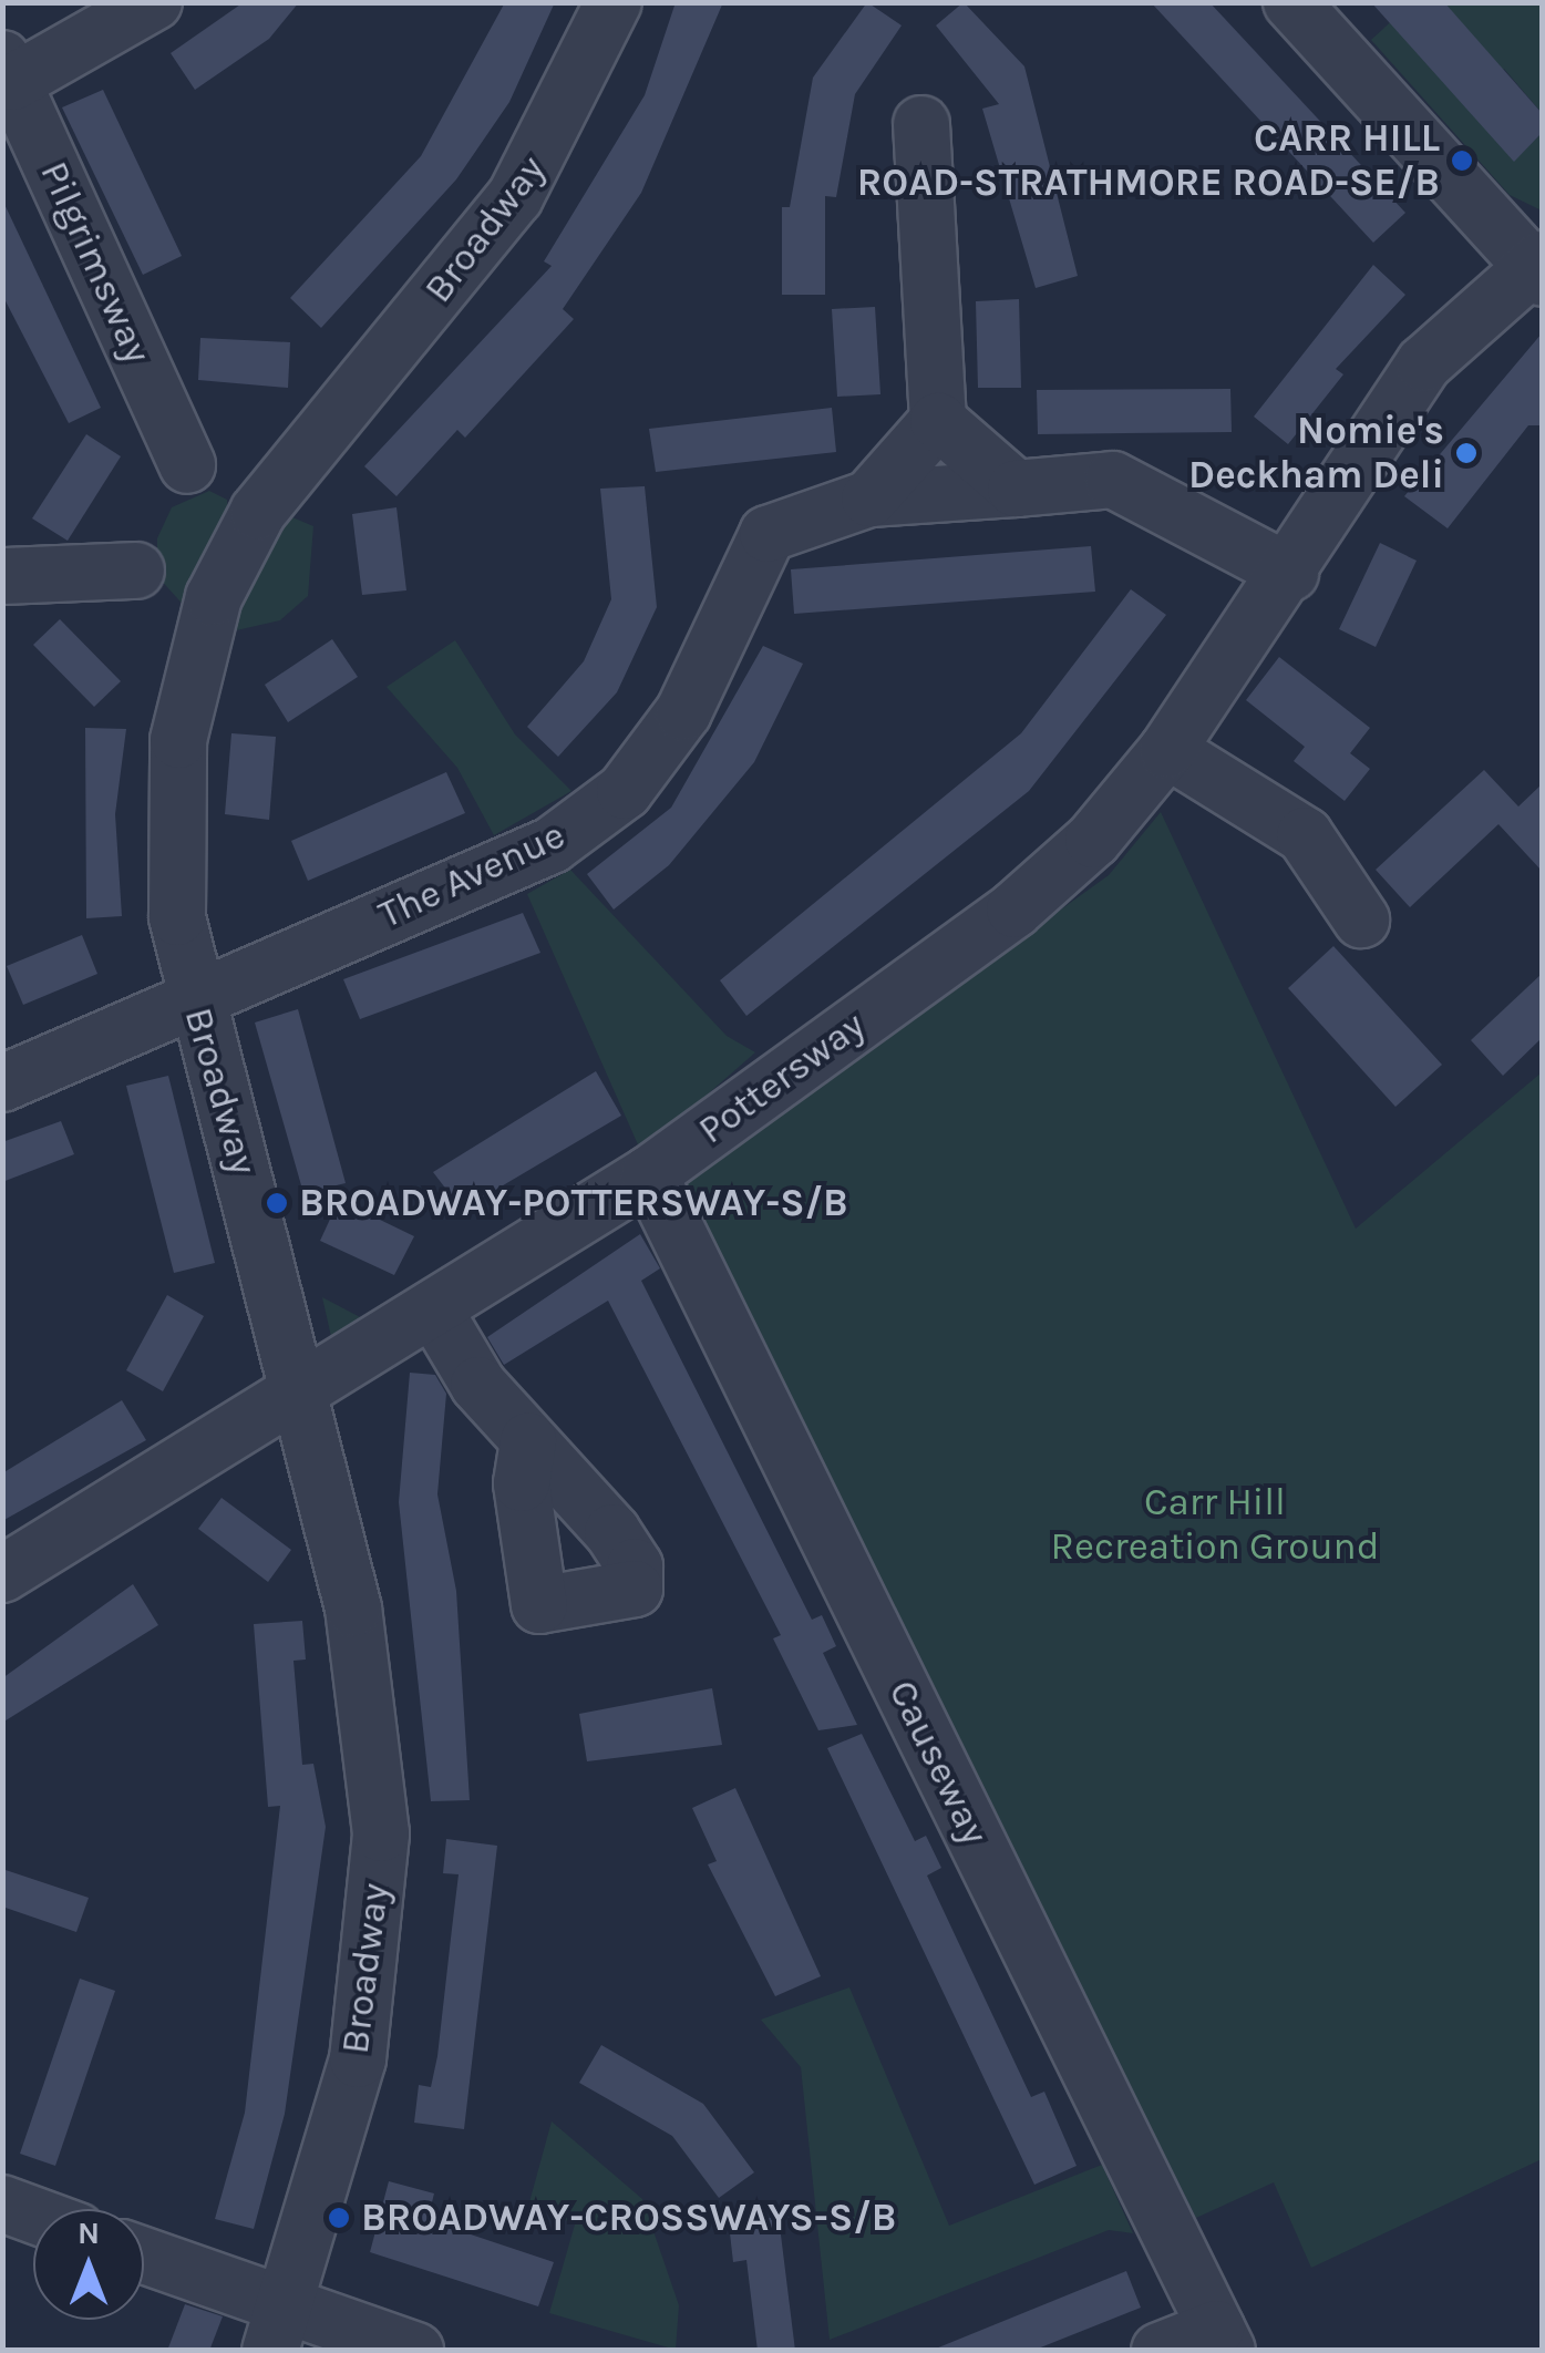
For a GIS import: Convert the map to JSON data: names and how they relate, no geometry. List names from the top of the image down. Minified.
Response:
{"streets":{"street":["Broadway","Pilgrimsway","The Avenue","Pottersway","Causeway"]},"crossings":[["Broadway","The Avenue"],["Broadway","Pottersway"],["The Avenue","Pottersway"],["Pottersway","Causeway"]],"parks":["Carr Hill Recreation Ground"],"places":["CARR HILL ROAD-STRATHMORE ROAD-SE/B","Nomie's Deckham Deli","BROADWAY-POTTERSWAY-S/B","BROADWAY-CROSSWAYS-S/B"],"north":"top"}
